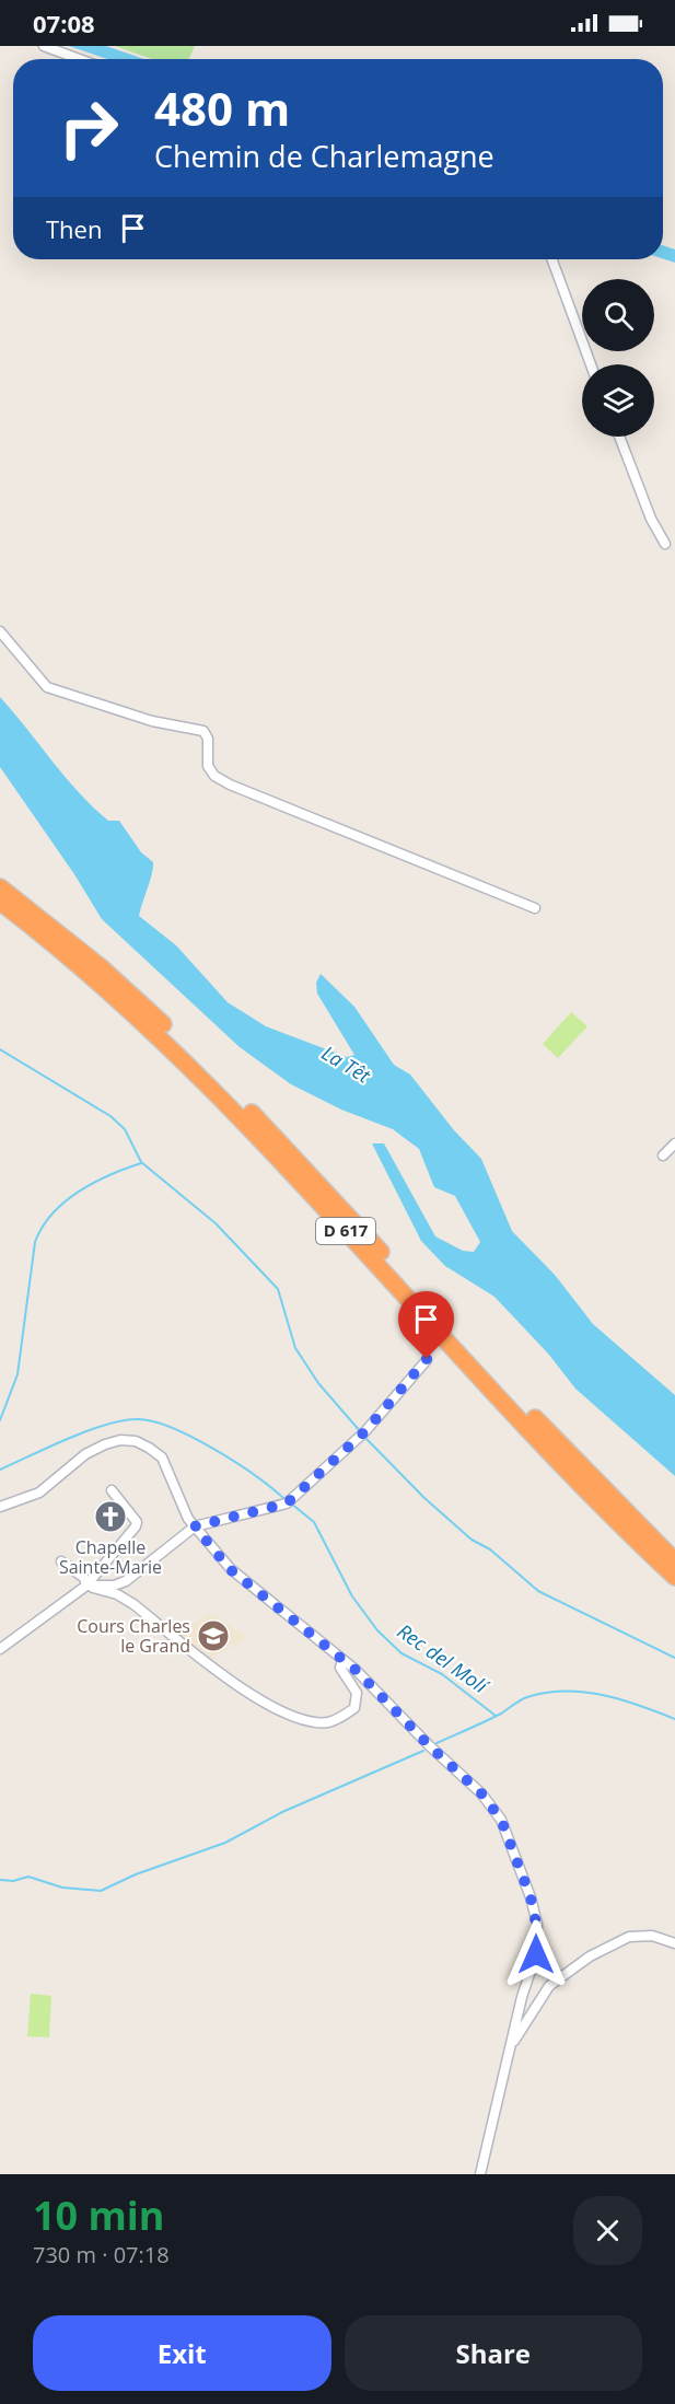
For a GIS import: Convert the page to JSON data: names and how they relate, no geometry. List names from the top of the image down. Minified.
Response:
{"streets":{"highway":["D 617"]},"water":["La Têt","Rec del Molí"],"places":{"church":["Chapelle Sainte-Marie"],"school or university":["Cours Charles le Grand"]},"page":{"status":"07:08","turn":["480 m","Chemin de Charlemagne"],"then":"Then","heading":["10 min","730 m · 07:18"],"buttons":["Exit","Share"]}}
